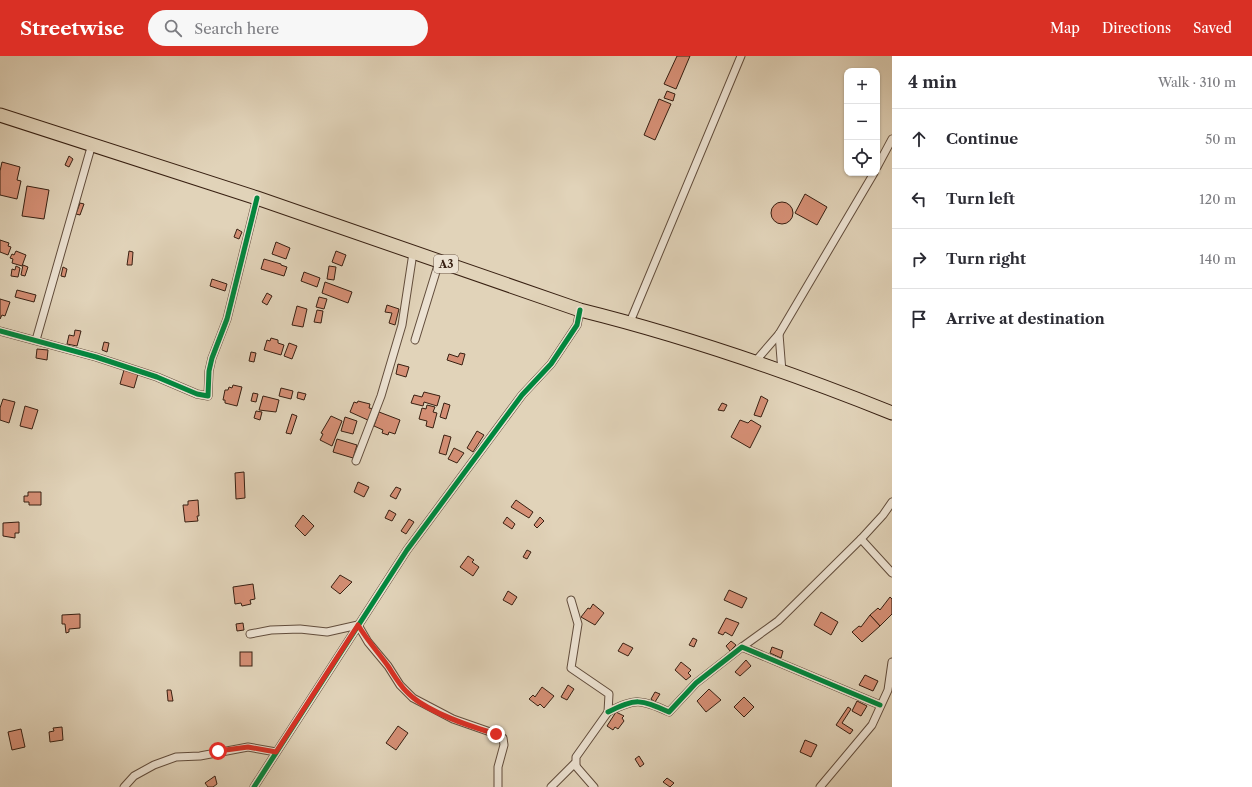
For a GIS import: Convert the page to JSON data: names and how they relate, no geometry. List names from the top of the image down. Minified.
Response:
{"streets":{"highway":["A3"]},"page":{"header":"Streetwise","search":"Search here","nav":["Map","Directions","Saved"],"heading":["4 min","Walk · 310 m"],"map_buttons":["+","−"],"list":[["Continue","50 m"],["Turn left","120 m"],["Turn right","140 m"],"Arrive at destination"]}}
